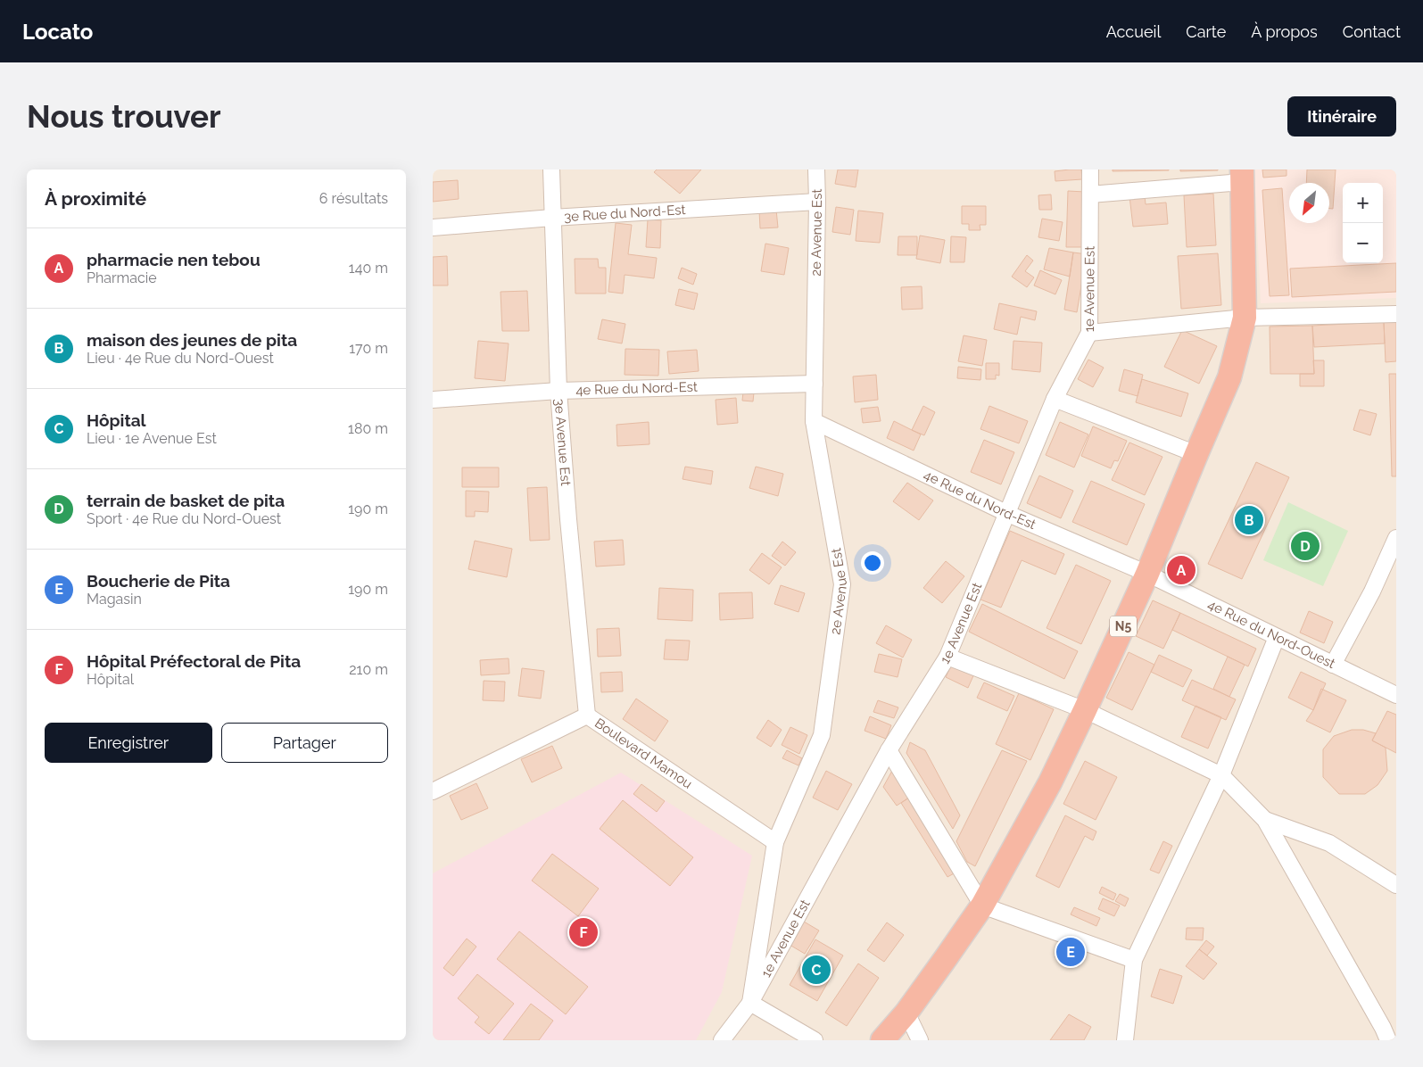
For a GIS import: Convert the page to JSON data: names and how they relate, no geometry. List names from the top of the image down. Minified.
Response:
{"streets":{"highway":["N5"],"street":["3e Rue du Nord-Est","2e Avenue Est","1e Avenue Est","4e Rue du Nord-Est","3e Avenue Est","4e Rue du Nord-Ouest","Boulevard Mamou"]},"crossings":[["3e Rue du Nord-Est","2e Avenue Est"],["3e Rue du Nord-Est","3e Avenue Est"],["2e Avenue Est","1e Avenue Est"],["2e Avenue Est","4e Rue du Nord-Est"],["2e Avenue Est","Boulevard Mamou"],["1e Avenue Est","4e Rue du Nord-Est"],["4e Rue du Nord-Est","3e Avenue Est"],["4e Rue du Nord-Est","N5"],["4e Rue du Nord-Est","4e Rue du Nord-Ouest"],["3e Avenue Est","Boulevard Mamou"],["N5","4e Rue du Nord-Ouest"]],"north":"bottom left","page":{"header":"Locato","nav":["Accueil","Carte","À propos","Contact"],"buttons":["Itinéraire",["Enregistrer","Partager"]],"title":"Nous trouver","heading":["À proximité","6 résultats"],"map_buttons":["+","−"],"list":[{"mark":"A","name":"pharmacie nen tebou","note":"Pharmacie","value":"140 m"},{"mark":"B","name":"maison des jeunes de pita","note":"Lieu · 4e Rue du Nord-Ouest","value":"170 m"},{"mark":"C","name":"Hôpital","note":"Lieu · 1e Avenue Est","value":"180 m"},{"mark":"D","name":"terrain de basket de pita","note":"Sport · 4e Rue du Nord-Ouest","value":"190 m"},{"mark":"E","name":"Boucherie de Pita","note":"Magasin","value":"190 m"},{"mark":"F","name":"Hôpital Préfectoral de Pita","note":"Hôpital","value":"210 m"}],"pins":["B","D","A","F","E","C"]}}
